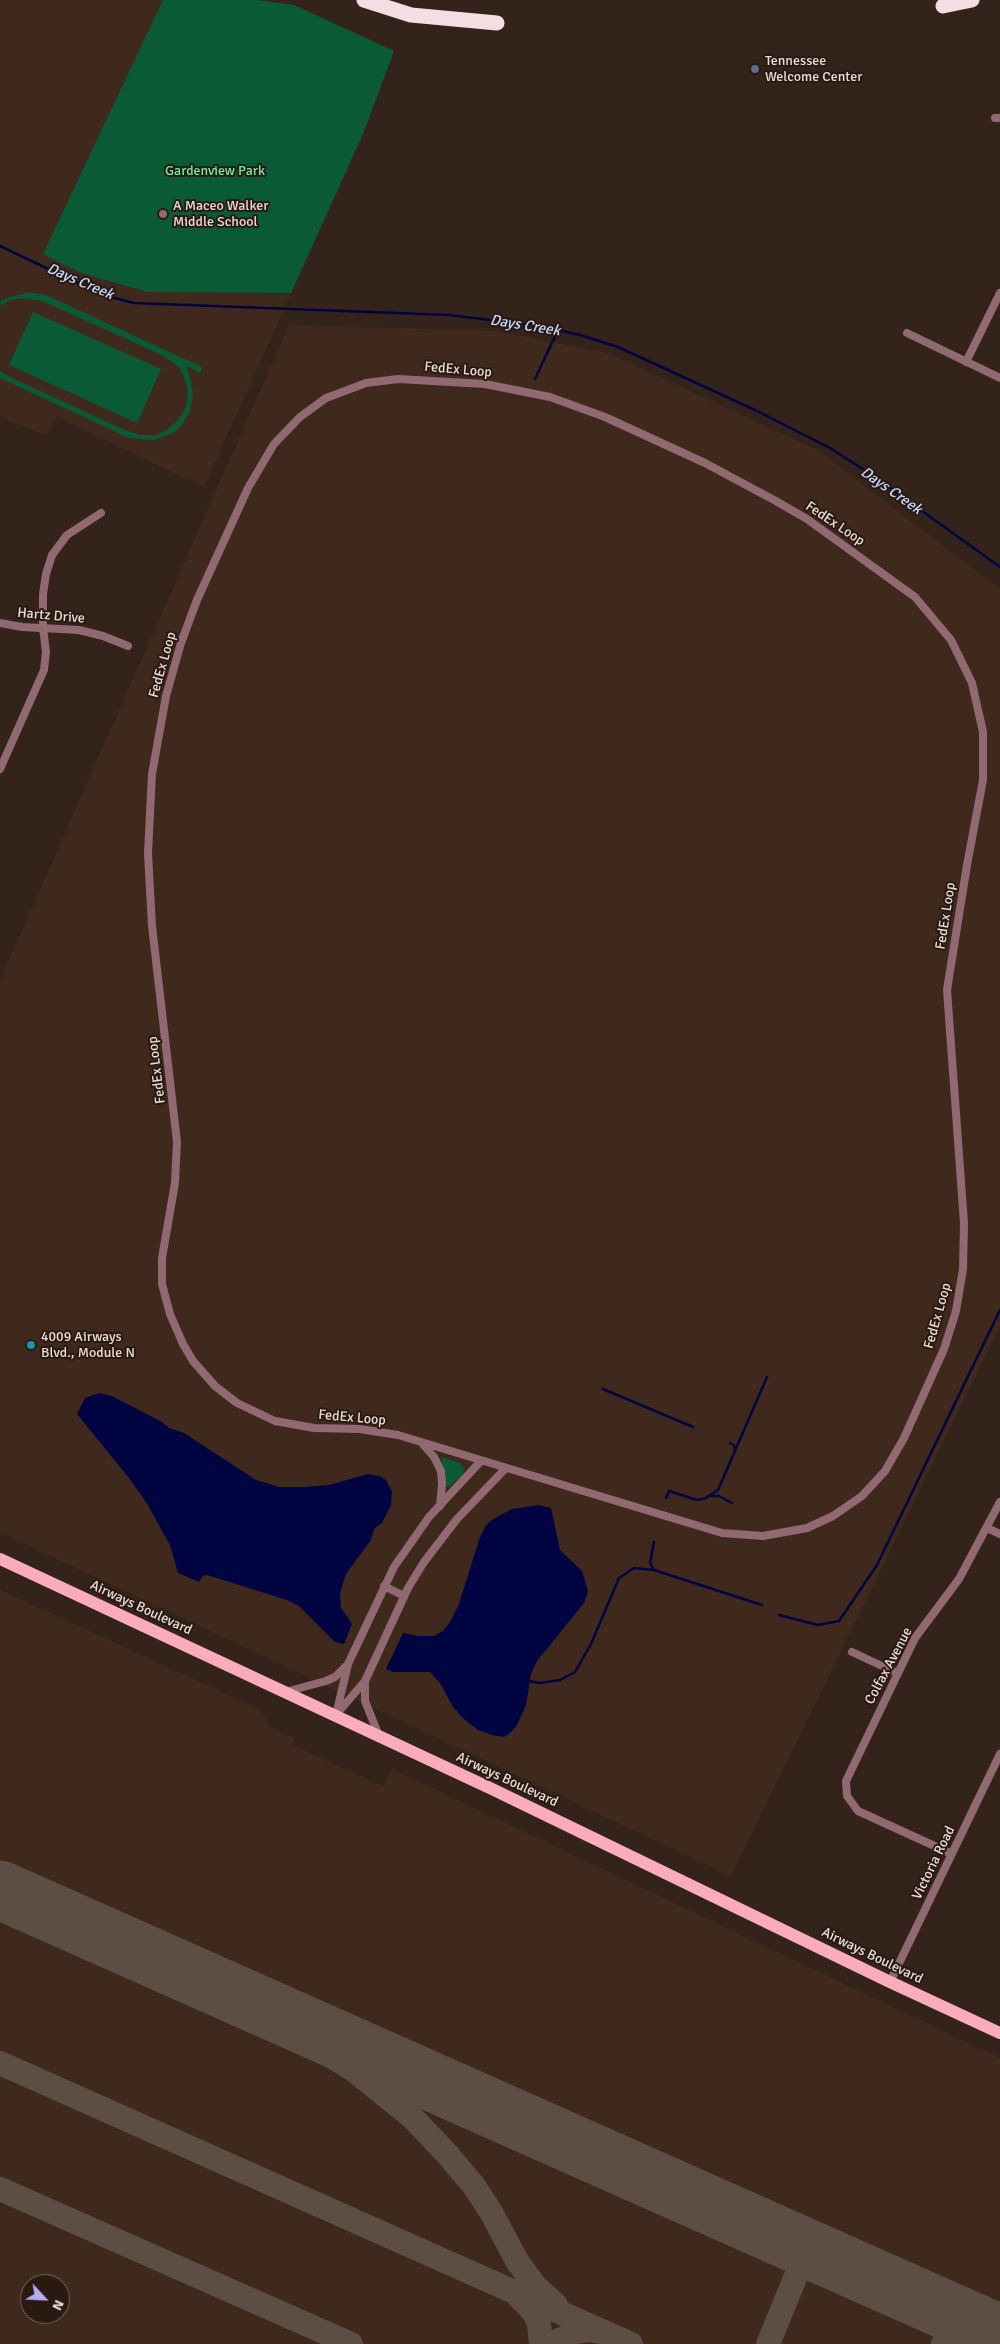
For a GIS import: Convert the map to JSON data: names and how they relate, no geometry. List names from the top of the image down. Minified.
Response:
{"streets":{"main road":["Airways Boulevard"],"street":["FedEx Loop","Hartz Drive","Colfax Avenue","Victoria Road"]},"crossings":[["Airways Boulevard","Victoria Road"],["Colfax Avenue","Victoria Road"]],"water":["Days Creek"],"parks":["Gardenview Park"],"places":["Tennessee Welcome Center","A Maceo Walker Middle School","4009 Airways Blvd., Module N"],"north":"bottom right"}
